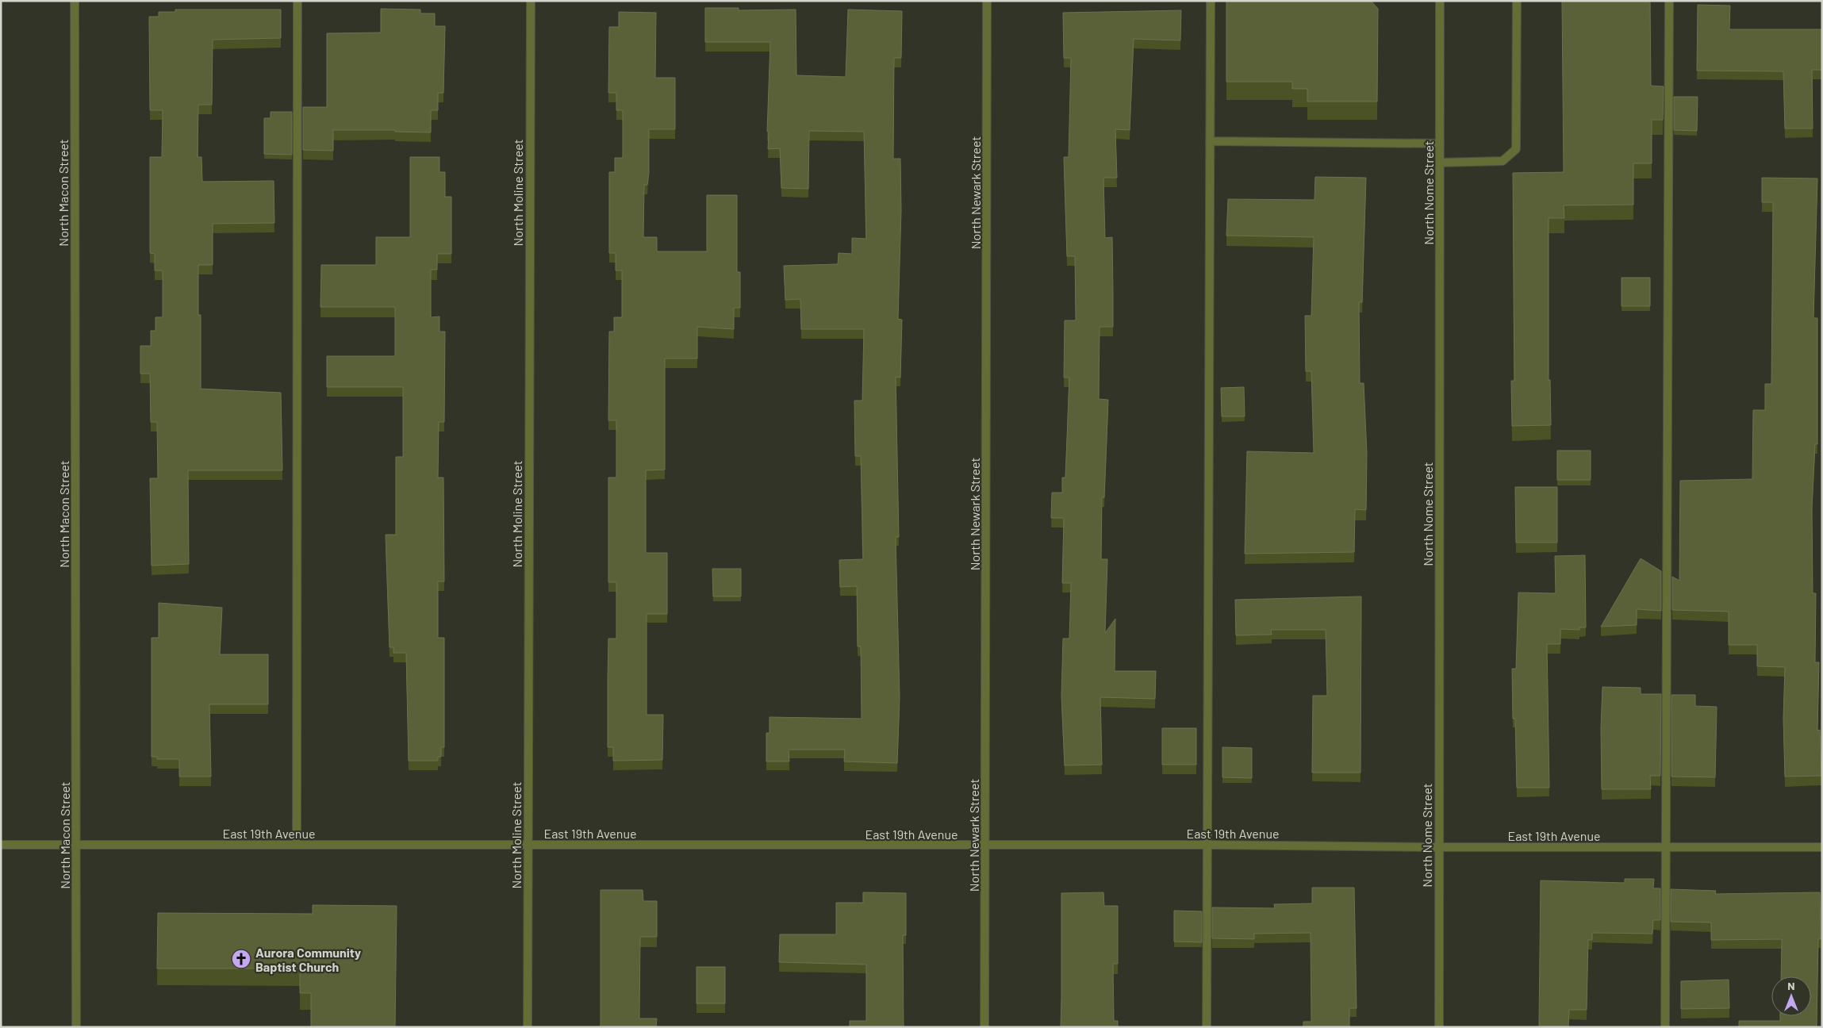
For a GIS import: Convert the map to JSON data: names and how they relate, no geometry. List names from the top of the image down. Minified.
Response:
{"streets":{"street":["North Macon Street","North Moline Street","North Newark Street","North Nome Street","East 19th Avenue"]},"crossings":[["North Macon Street","East 19th Avenue"],["North Moline Street","East 19th Avenue"],["North Newark Street","East 19th Avenue"],["North Nome Street","East 19th Avenue"]],"places":{"church":["Aurora Community Baptist Church"]},"north":"top"}
